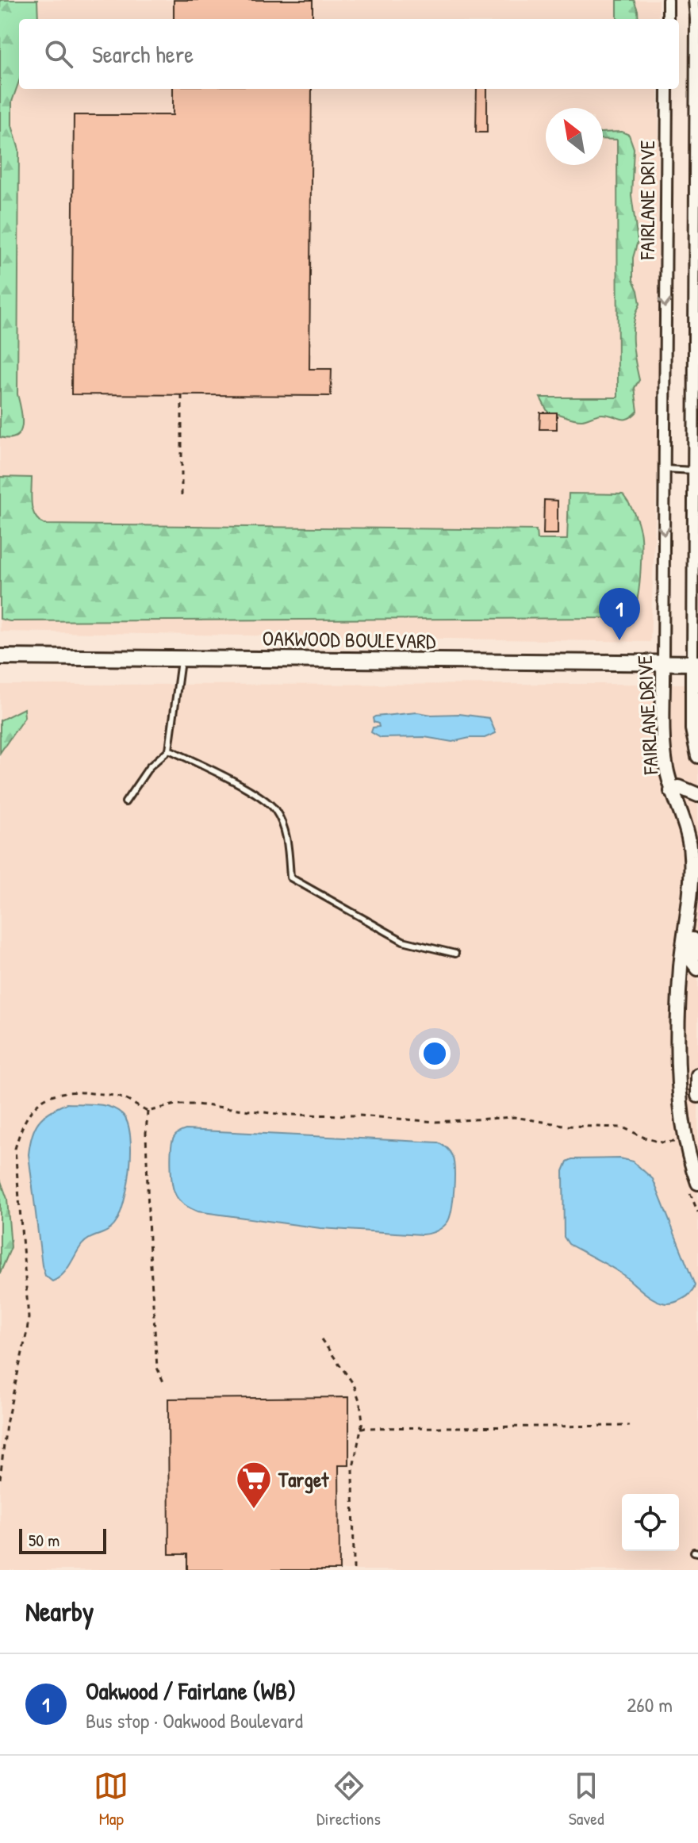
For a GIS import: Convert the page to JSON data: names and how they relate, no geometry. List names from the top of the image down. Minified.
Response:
{"streets":{"main road":["OAKWOOD BOULEVARD"],"street":["FAIRLANE DRIVE"]},"crossings":[["FAIRLANE DRIVE","OAKWOOD BOULEVARD"]],"places":{"supermarket":["Target"]},"scale_bar":"50 m","north":"top left","page":{"search":"Search here","pins":"1","scale":"50 m","heading":"Nearby","list":[{"mark":"1","name":"Oakwood / Fairlane (WB)","note":"Bus stop · Oakwood Boulevard","value":"260 m"}],"nav":["Map","Directions","Saved"]}}
